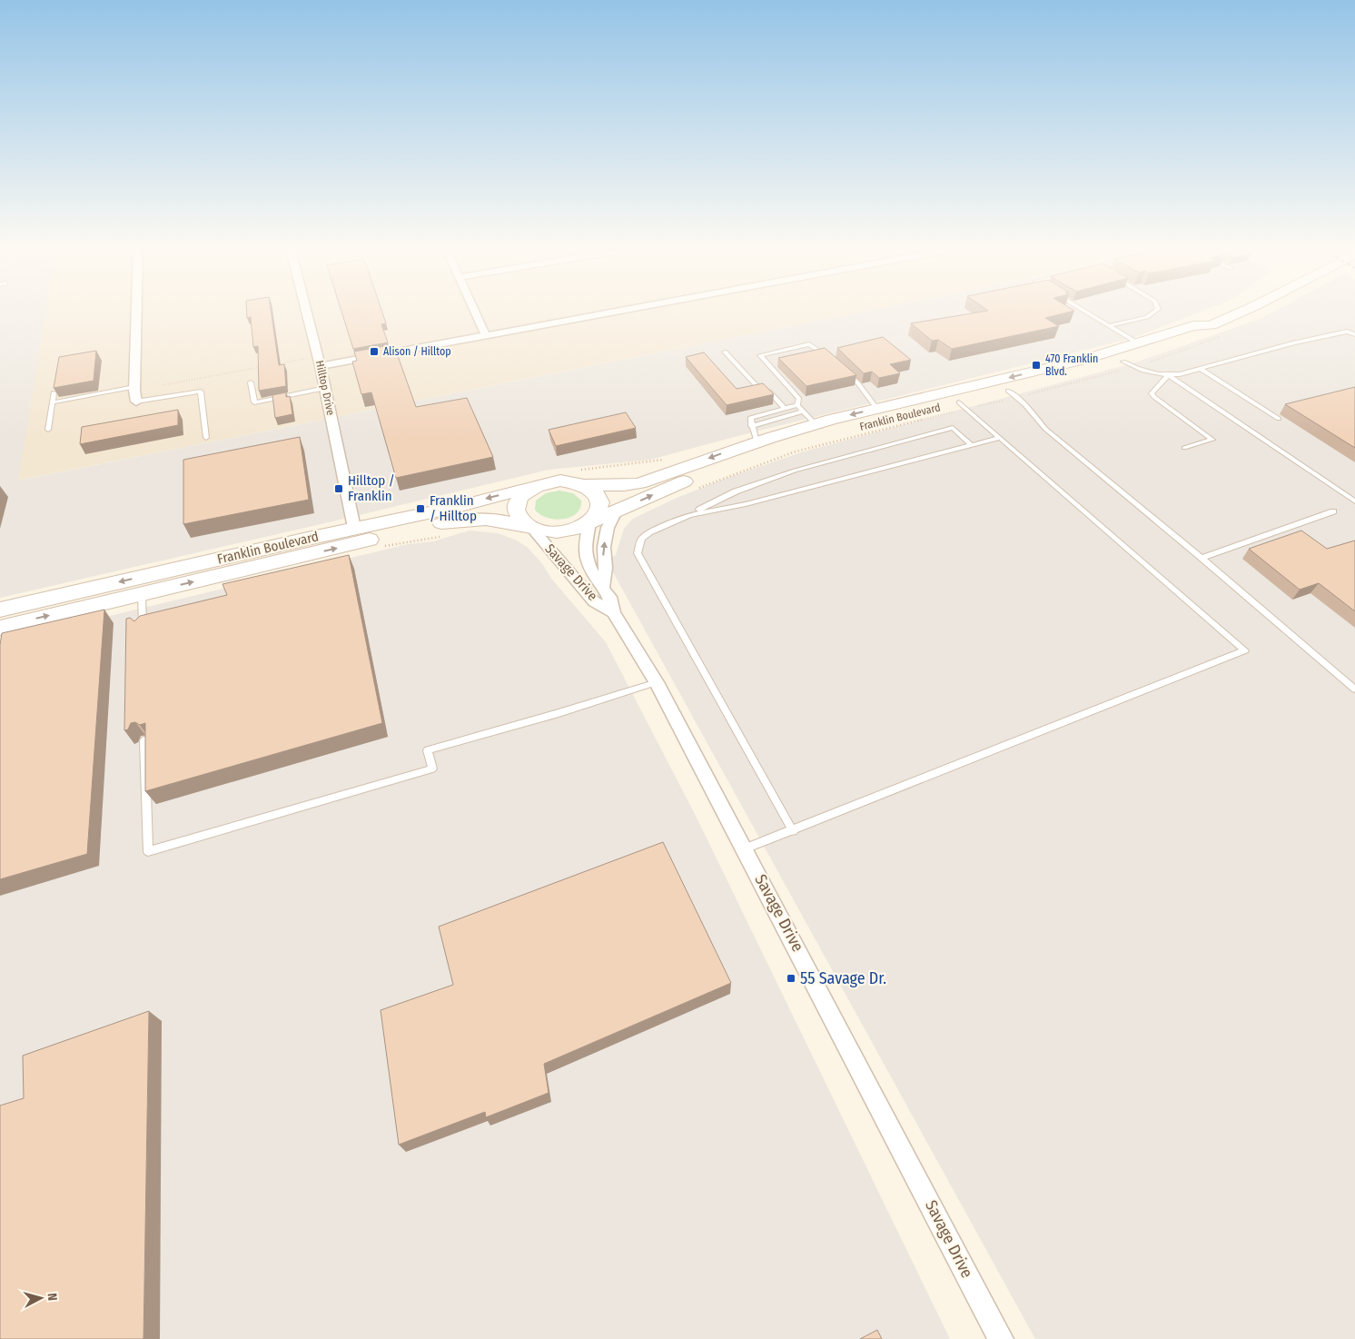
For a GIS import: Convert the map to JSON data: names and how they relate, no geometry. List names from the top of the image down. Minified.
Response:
{"streets":{"main road":["Franklin Boulevard"],"street":["Hilltop Drive","Savage Drive"]},"crossings":[["Hilltop Drive","Franklin Boulevard"],["Franklin Boulevard","Savage Drive"]],"places":{"transit":["Alison / Hilltop","470 Franklin Blvd.","Hilltop / Franklin","Franklin / Hilltop","55 Savage Dr."]},"north":"right"}
